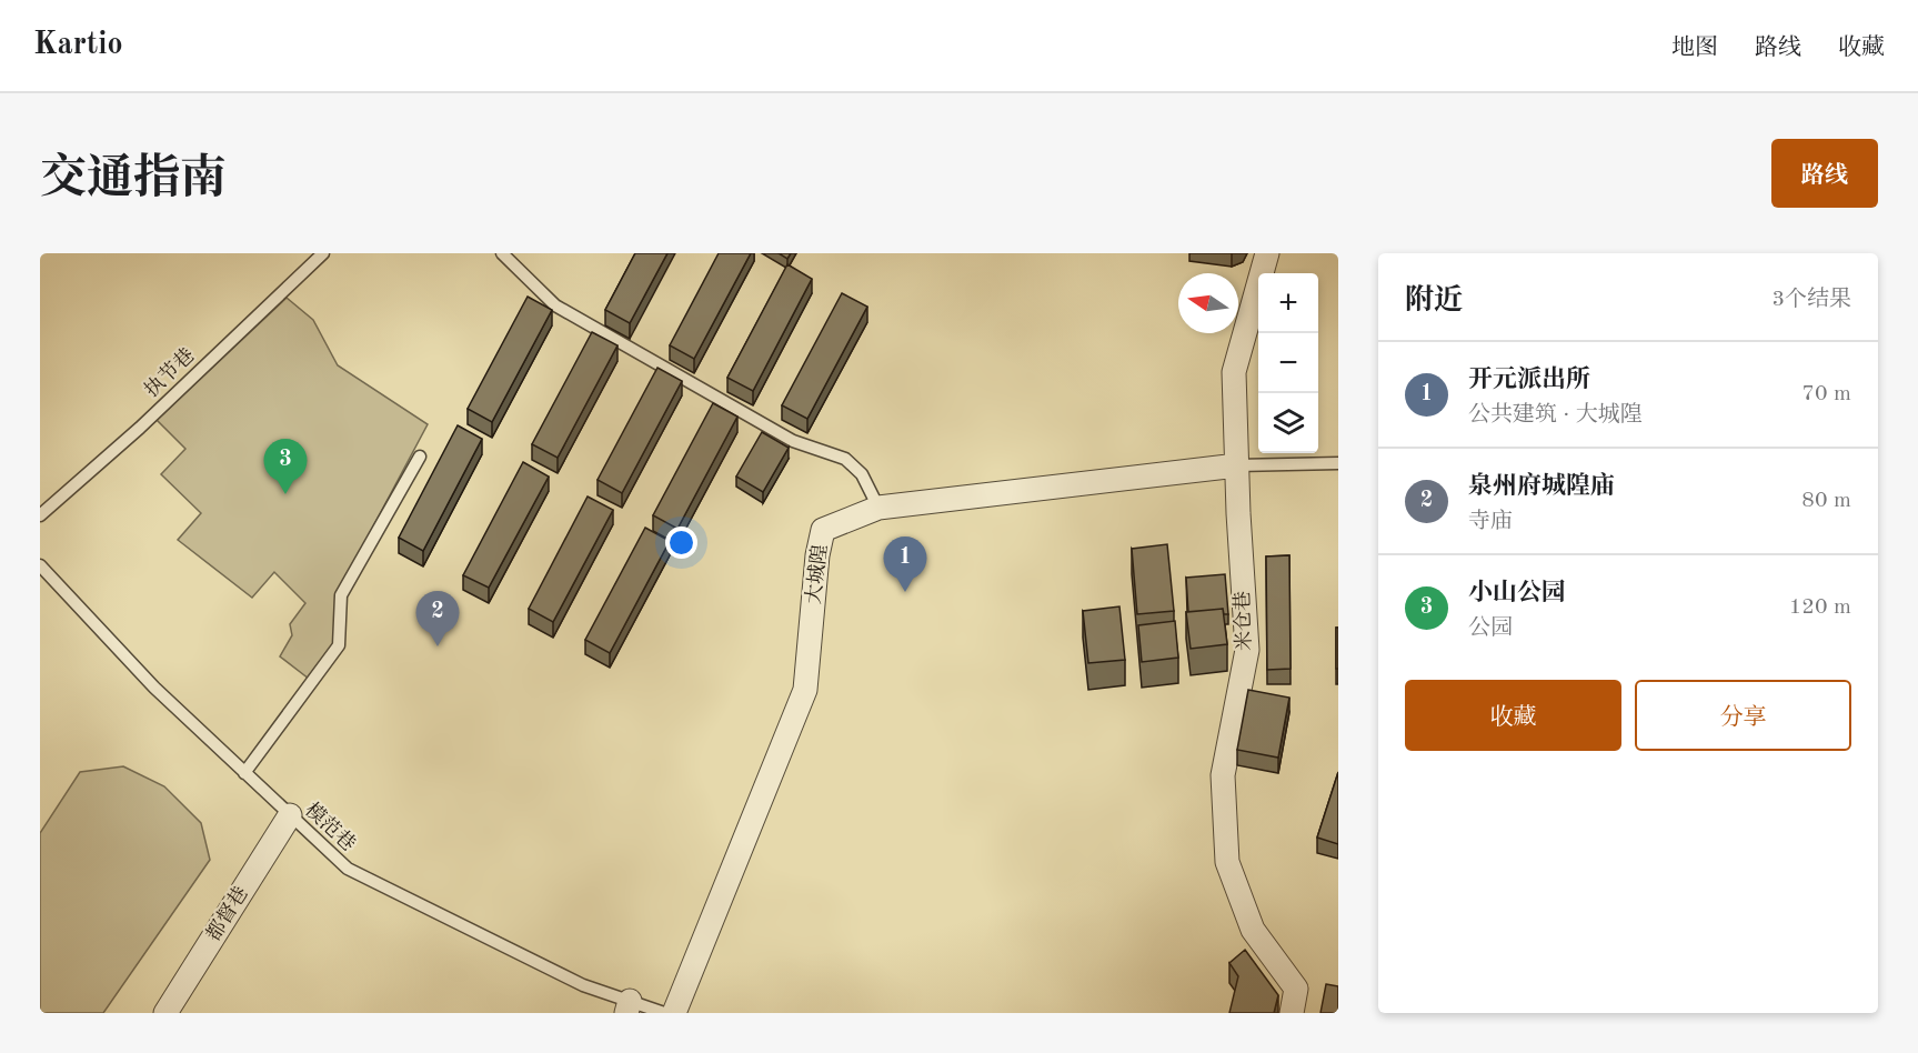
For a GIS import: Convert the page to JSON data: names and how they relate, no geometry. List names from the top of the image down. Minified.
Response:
{"streets":{"street":["大城隍","米仓巷","都督巷"],"lane":["执节巷","模范巷"]},"crossings":[["大城隍","米仓巷"],["模范巷","都督巷"]],"north":"left","page":{"header":"Kartio","nav":["地图","路线","收藏"],"title":"交通指南","buttons":["路线",["收藏","分享"]],"heading":["附近","3个结果"],"map_buttons":["+","−"],"list":[{"mark":"1","name":"开元派出所","note":"公共建筑 · 大城隍","value":"70 m"},{"mark":"2","name":"泉州府城隍庙","note":"寺庙","value":"80 m"},{"mark":"3","name":"小山公园","note":"公园","value":"120 m"}],"pins":["3","1","2"]}}
